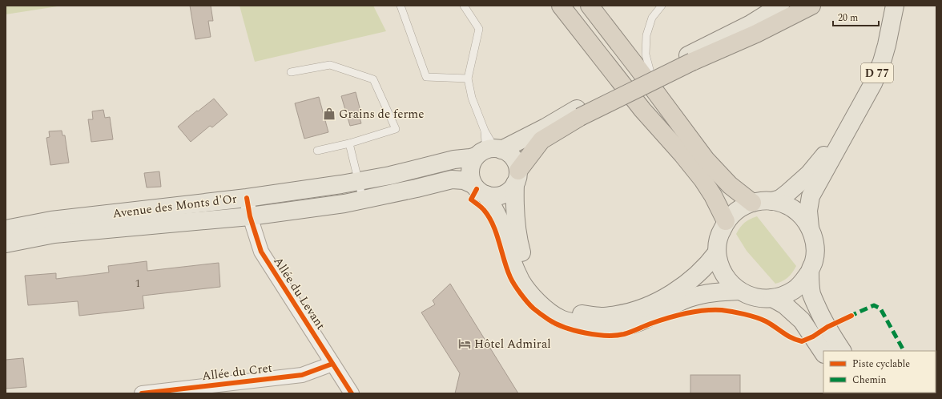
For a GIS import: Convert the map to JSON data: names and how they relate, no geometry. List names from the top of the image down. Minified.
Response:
{"streets":{"main road":["D 77","Avenue des Monts d'Or"],"street":["Allée du Levant","Allée du Cret"]},"crossings":[["Avenue des Monts d'Or","Allée du Levant"],["Allée du Levant","Allée du Cret"]],"places":{"shop":["Grains de ferme"],"hotel":["Hôtel Admiral"]},"house_numbers":["1"],"legend":["Piste cyclable","Chemin"],"scale_bar":"20 m"}
